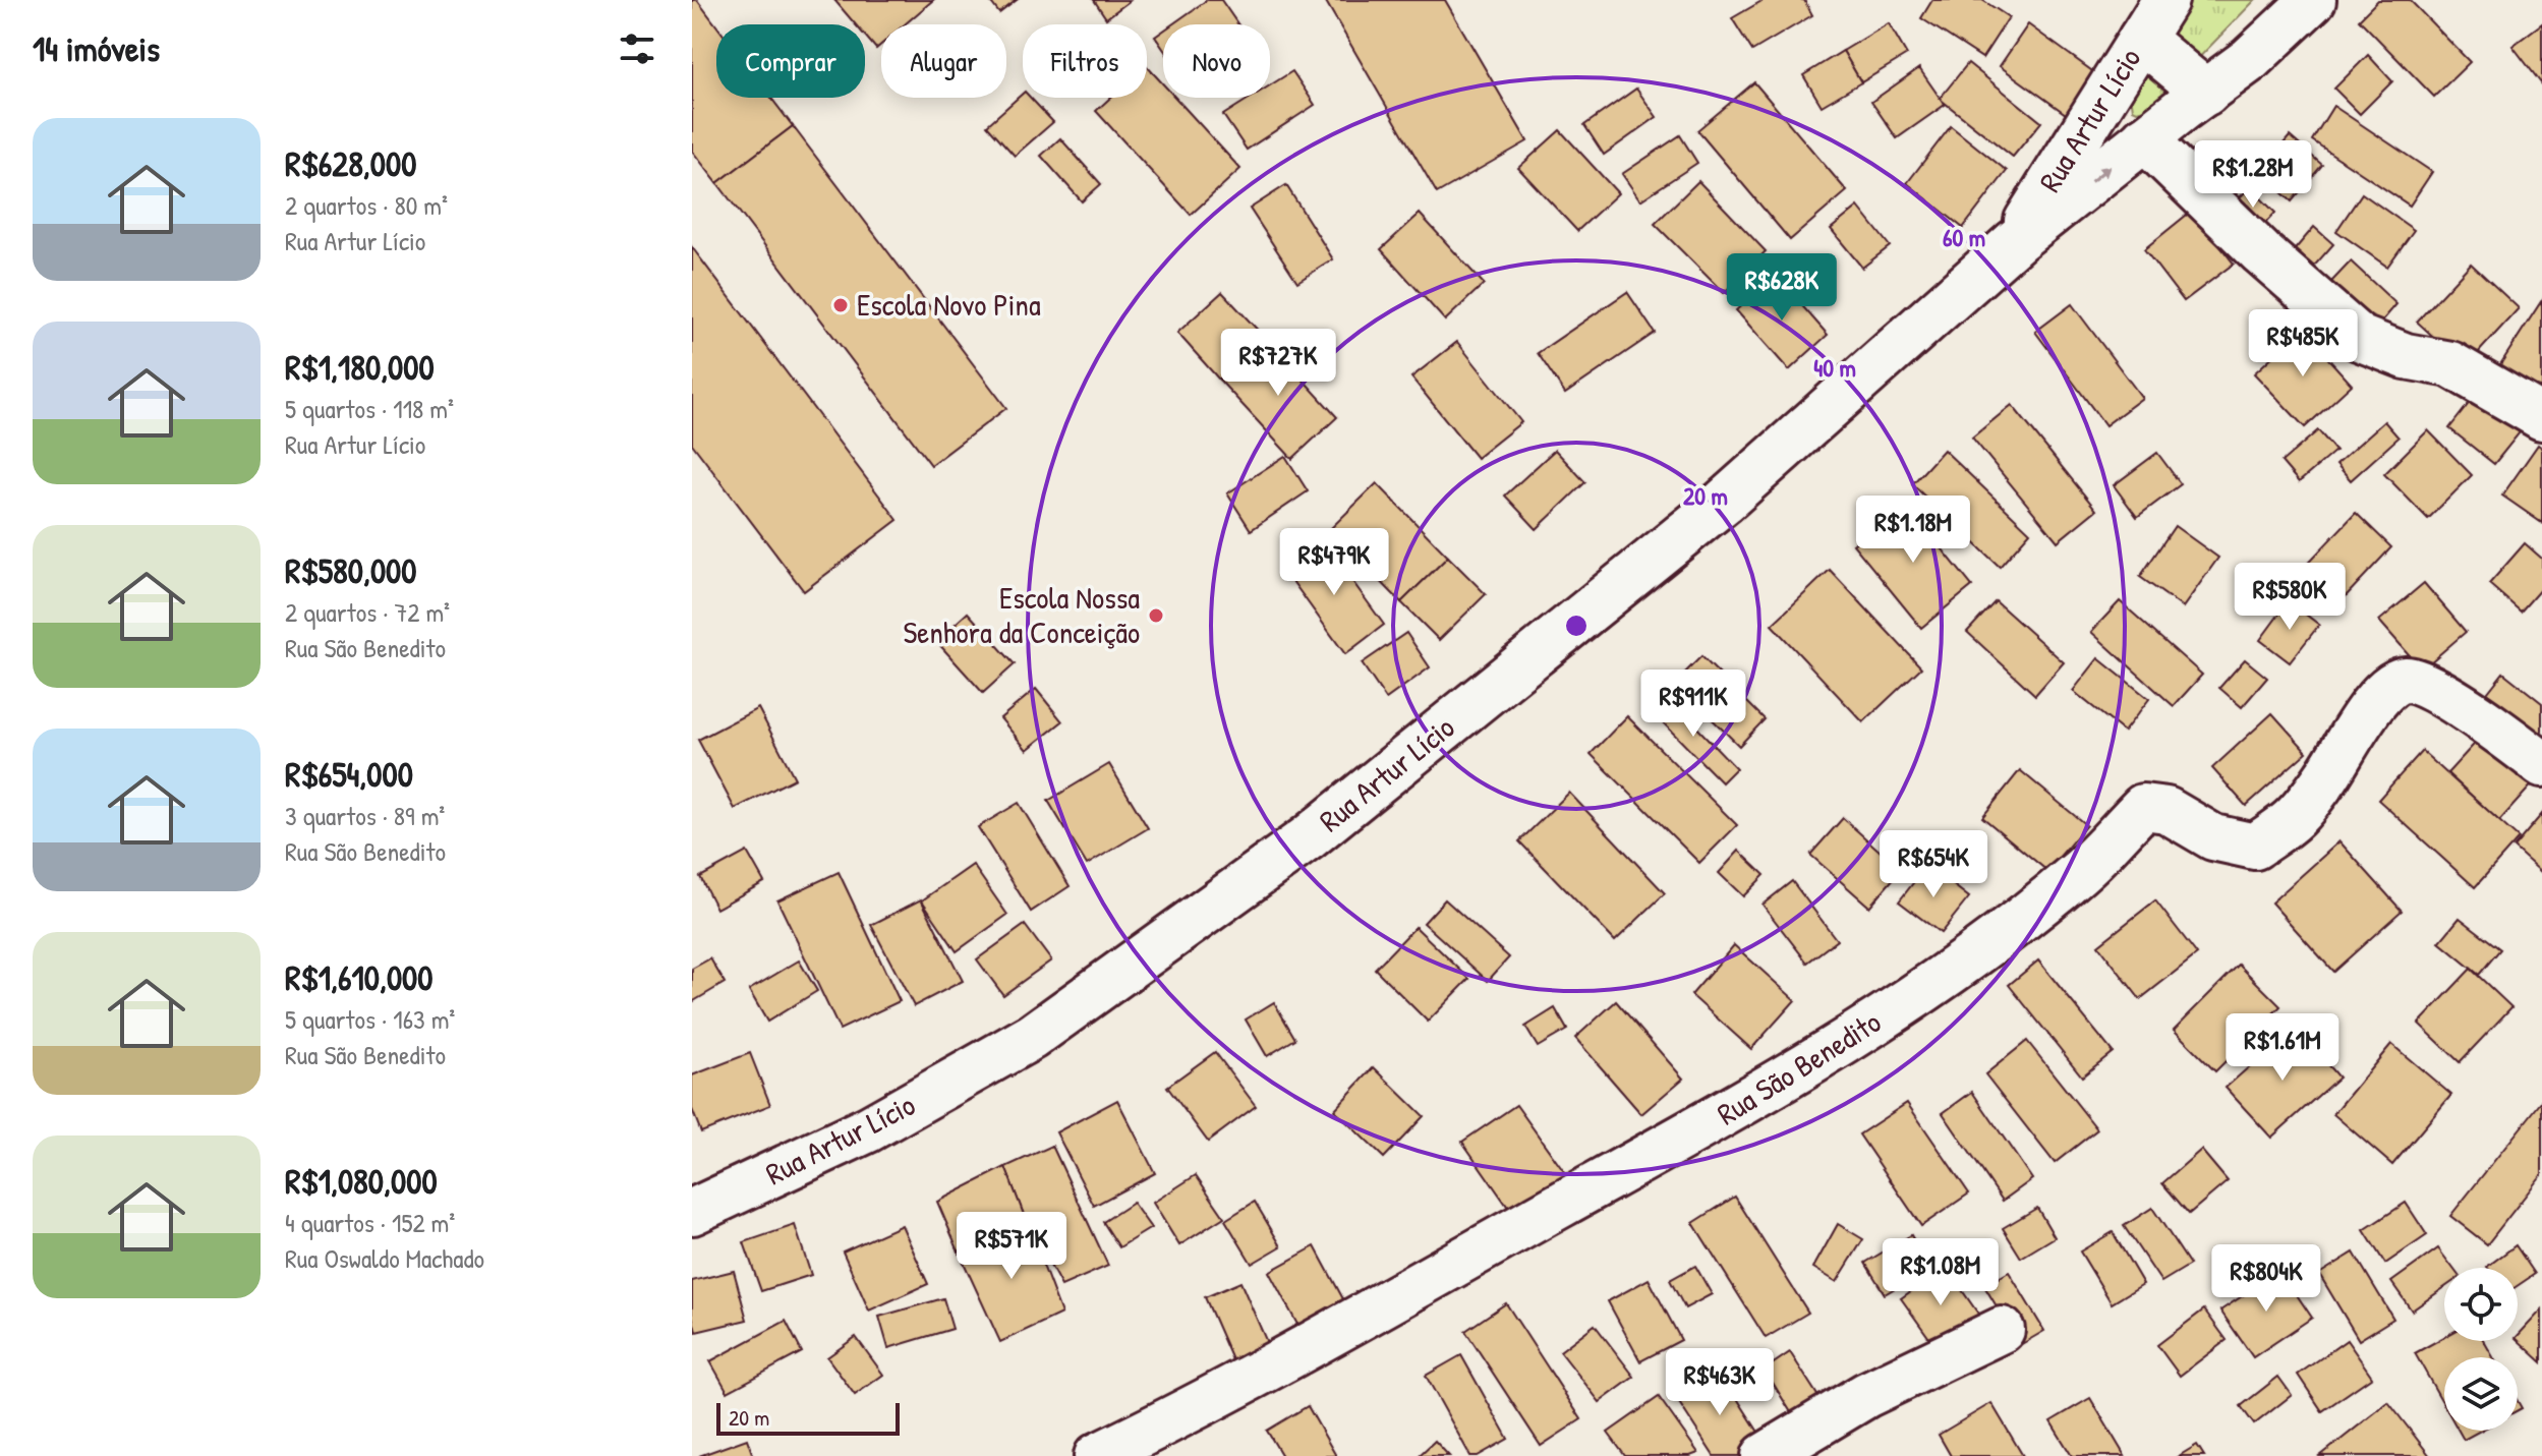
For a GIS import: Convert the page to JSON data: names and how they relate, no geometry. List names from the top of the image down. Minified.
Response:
{"streets":{"street":["Rua Artur Lício","Rua São Benedito"]},"places":["Escola Novo Pina","Escola Nossa Senhora da Conceição"],"scale_bar":"20 m","page":{"heading":"14 imóveis","chip":["Comprar","Alugar","Filtros","Novo"],"list":[{"name":"R$628,000","note":"2 quartos · 80 m² · Rua Artur Lício"},{"name":"R$1,180,000","note":"5 quartos · 118 m² · Rua Artur Lício"},{"name":"R$580,000","note":"2 quartos · 72 m² · Rua São Benedito"},{"name":"R$654,000","note":"3 quartos · 89 m² · Rua São Benedito"},{"name":"R$1,610,000","note":"5 quartos · 163 m² · Rua São Benedito"},{"name":"R$1,080,000","note":"4 quartos · 152 m² · Rua Oswaldo Machado"}],"price":["R$1.28M","R$628K","R$485K","R$727K","R$1.18M","R$479K","R$580K","R$911K","R$654K","R$1.61M","R$571K","R$1.08M","R$804K","R$463K"],"scale":"20 m"},"rings":["60 m","40 m","20 m"]}
